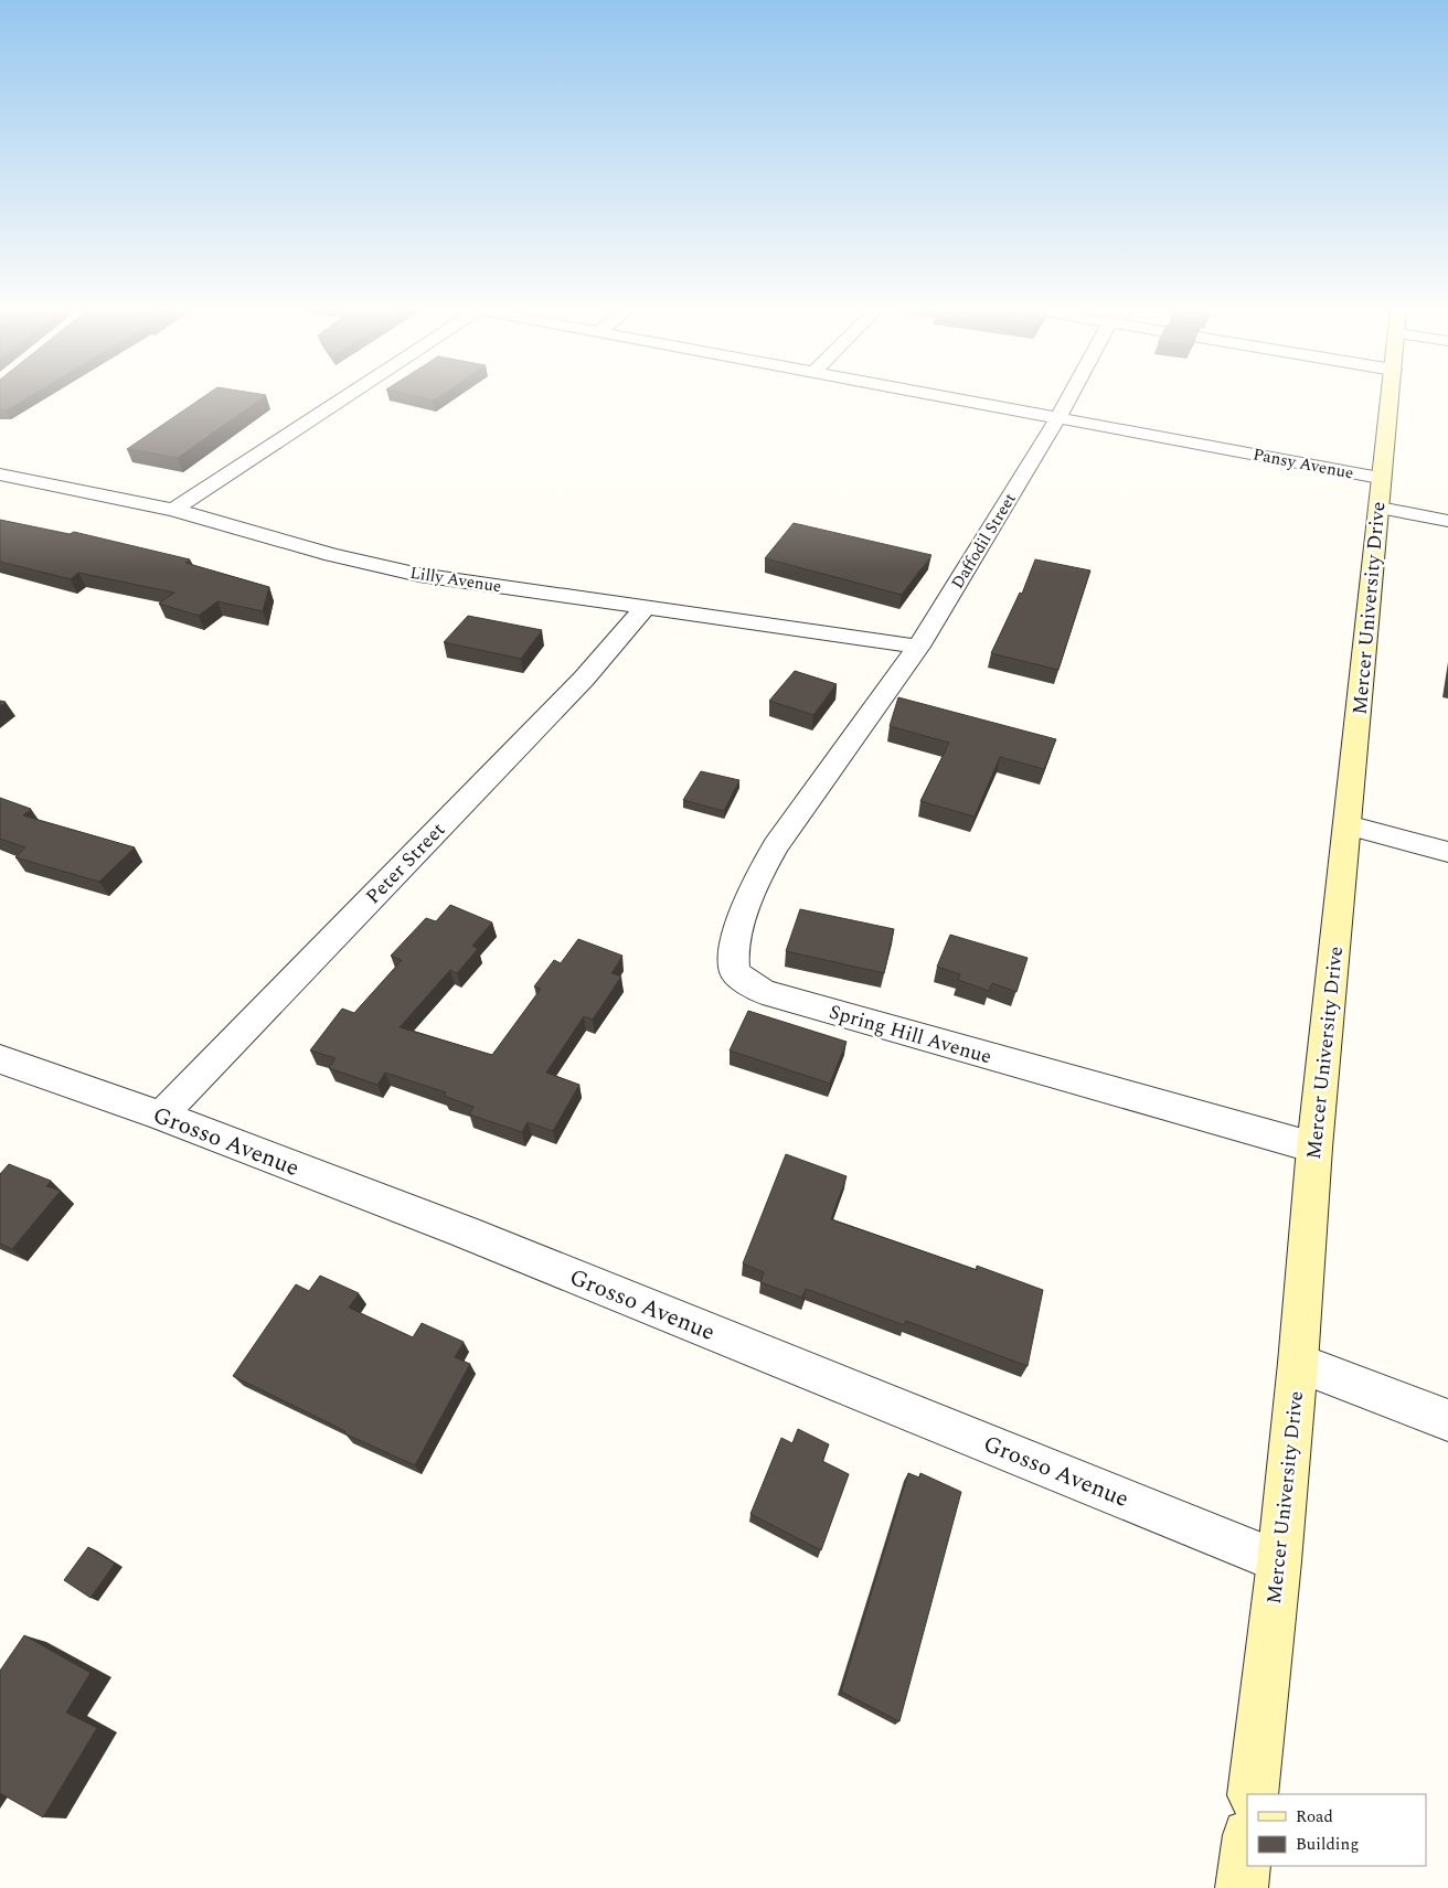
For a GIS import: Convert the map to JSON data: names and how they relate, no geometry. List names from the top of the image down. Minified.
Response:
{"streets":{"main road":["Mercer University Drive"],"street":["Pansy Avenue","Daffodil Street","Lilly Avenue","Peter Street","Spring Hill Avenue","Grosso Avenue"]},"crossings":[["Pansy Avenue","Daffodil Street"],["Pansy Avenue","Mercer University Drive"],["Daffodil Street","Lilly Avenue"],["Daffodil Street","Spring Hill Avenue"],["Lilly Avenue","Peter Street"],["Mercer University Drive","Spring Hill Avenue"],["Mercer University Drive","Grosso Avenue"],["Peter Street","Grosso Avenue"]],"legend":["Road","Building"]}
